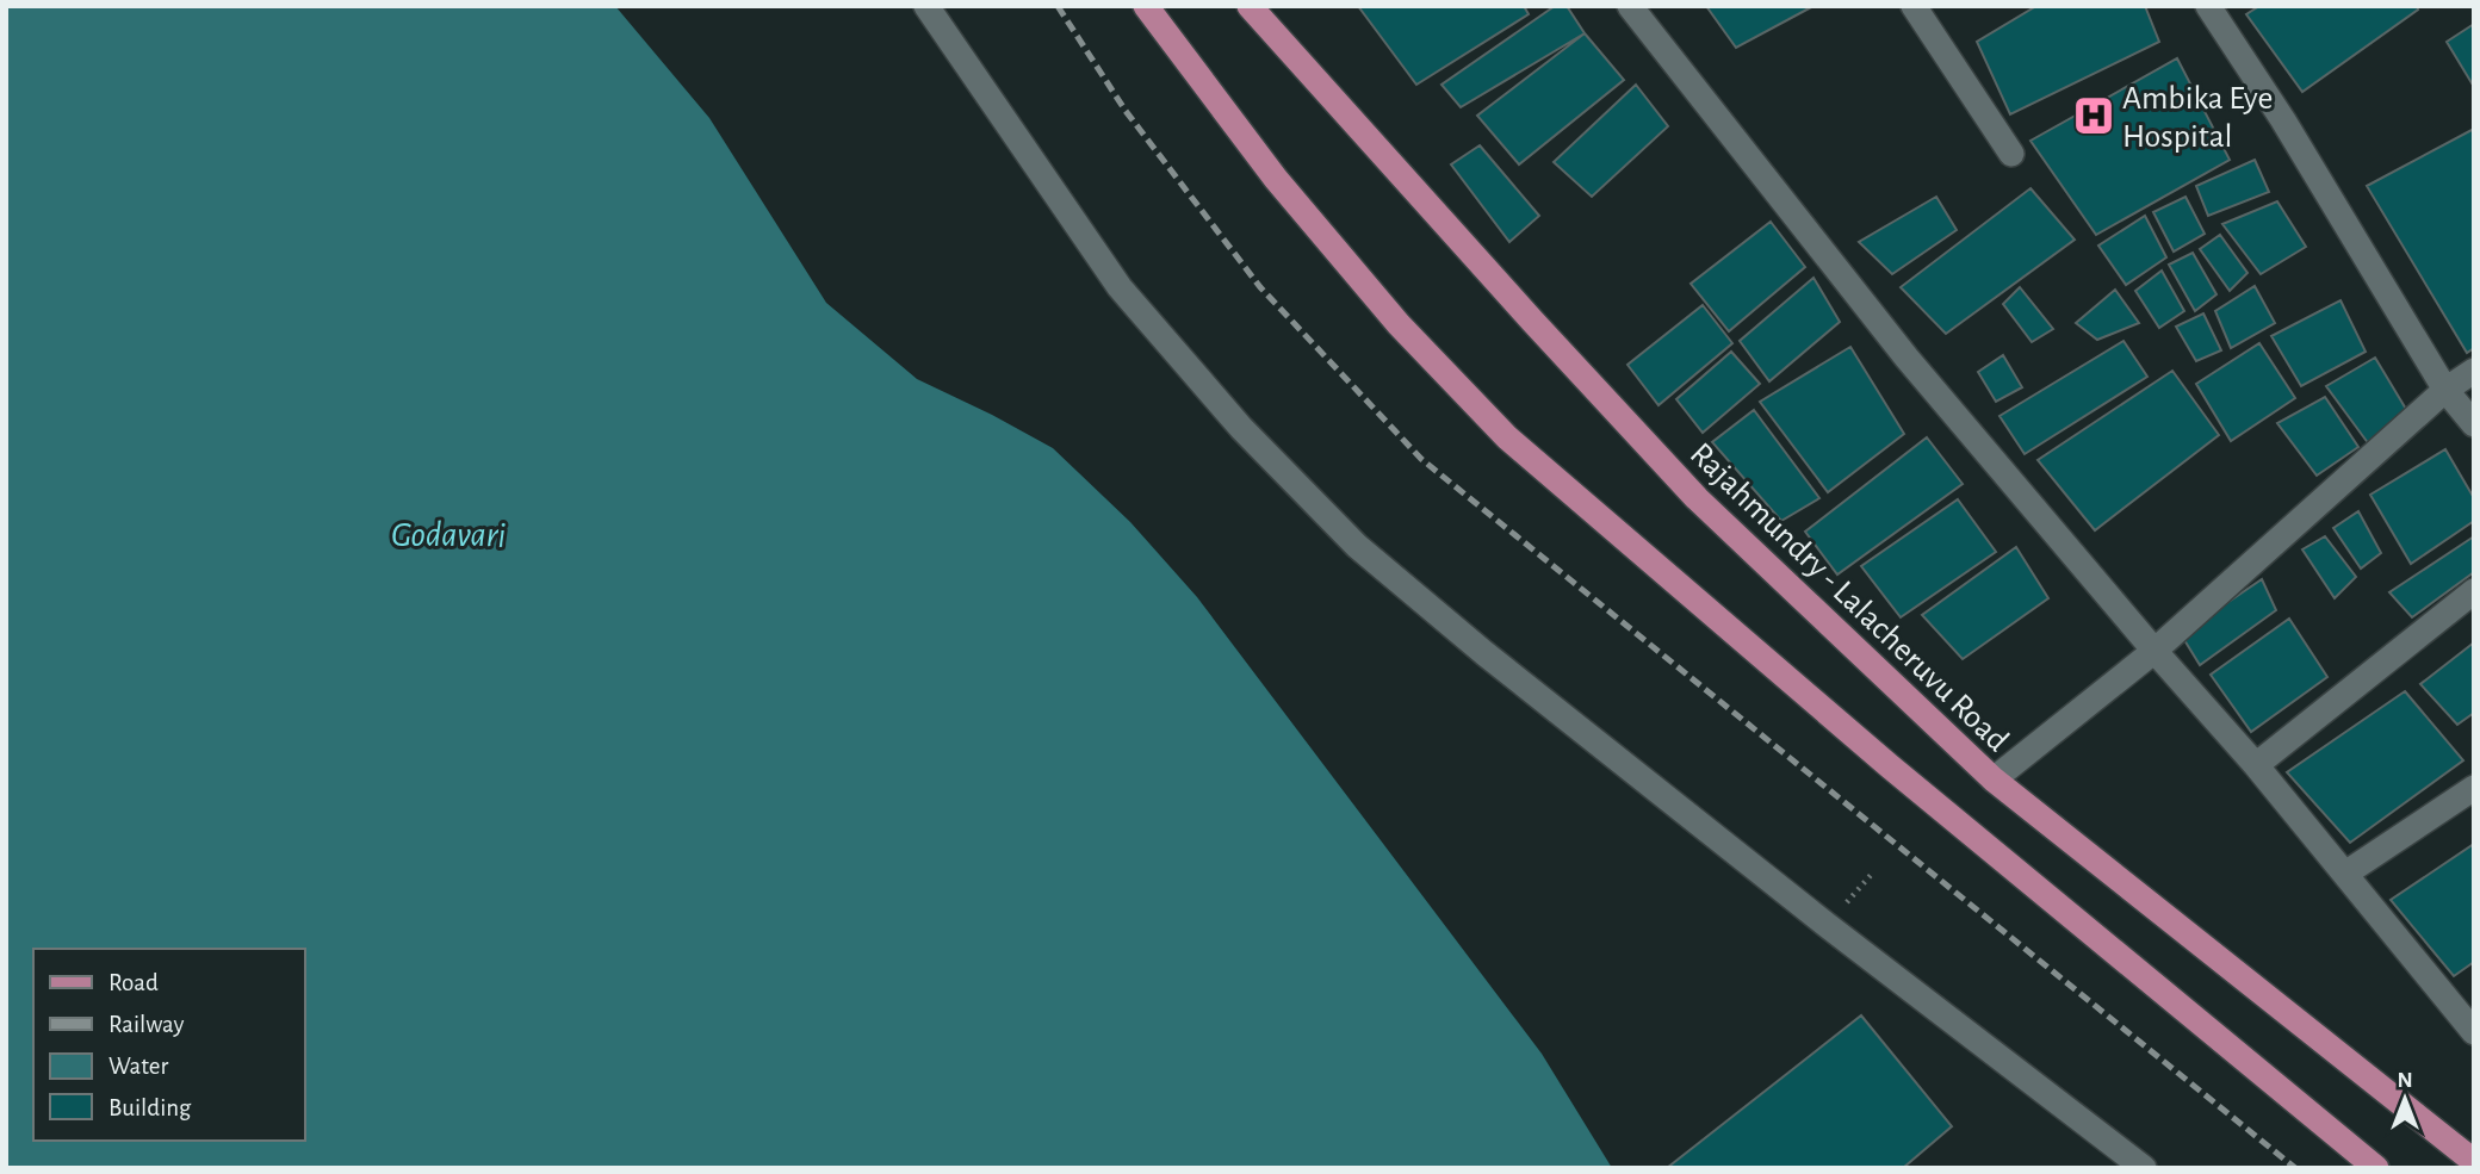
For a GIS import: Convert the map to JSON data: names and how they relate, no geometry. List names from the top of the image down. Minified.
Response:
{"streets":{"main road":["Rajahmundry - Lalacheruvu Road"]},"water":["Godavari"],"places":{"hospital":["Ambika Eye Hospital"]},"legend":["Road","Railway","Water","Building"],"north":"top"}
